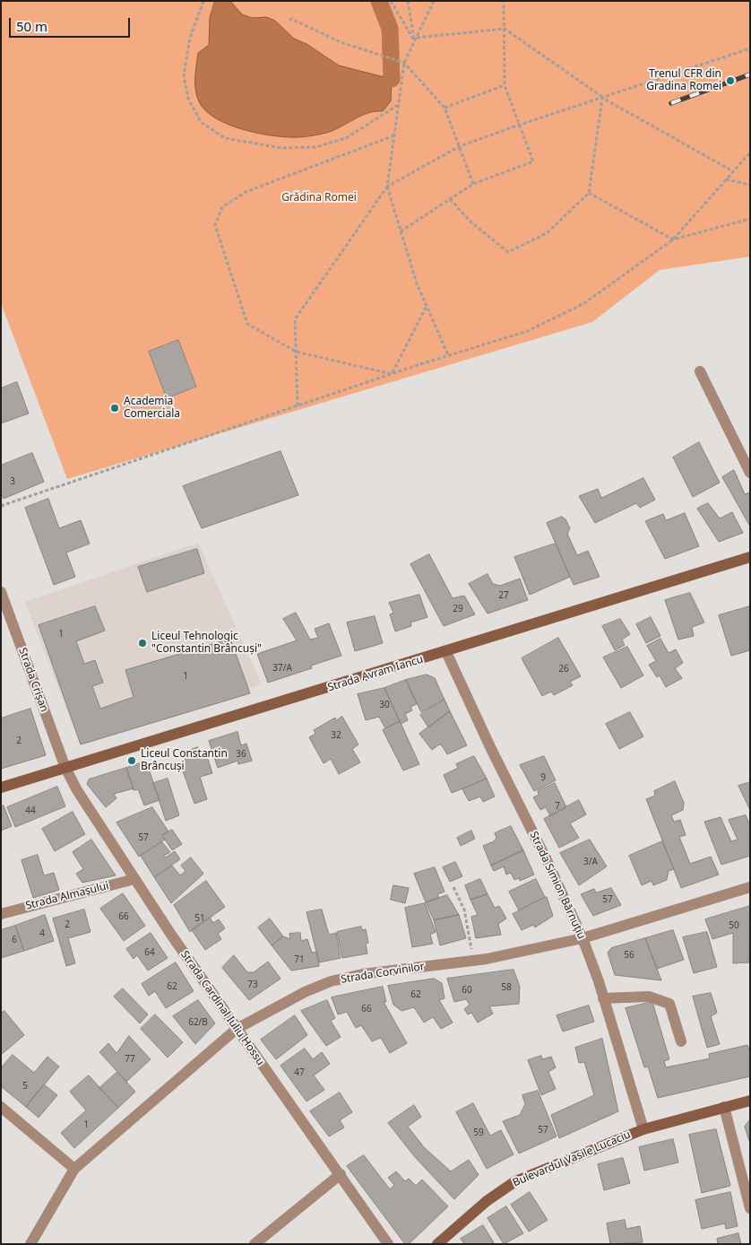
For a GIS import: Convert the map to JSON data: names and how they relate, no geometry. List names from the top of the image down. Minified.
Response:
{"streets":{"street":["Strada Avram Iancu","Strada Crișan","Strada Simion Bărnuțiu","Strada Almașului","Strada Corvinilor","Strada Cardinal Iuliu Hossu","Bulevardul Vasile Lucaciu"]},"crossings":[["Strada Avram Iancu","Strada Crișan"],["Strada Avram Iancu","Strada Simion Bărnuțiu"],["Strada Avram Iancu","Strada Cardinal Iuliu Hossu"],["Strada Crișan","Strada Cardinal Iuliu Hossu"],["Strada Simion Bărnuțiu","Strada Corvinilor"],["Strada Simion Bărnuțiu","Bulevardul Vasile Lucaciu"],["Strada Almașului","Strada Cardinal Iuliu Hossu"],["Strada Corvinilor","Strada Cardinal Iuliu Hossu"]],"parks":["Grădina Romei"],"places":["Trenul CFR din Gradina Romei","Academia Comerciala","Liceul Tehnologic \"Constantin Brâncuși\"","Liceul Constantin Brâncuși"],"house_numbers":["3","27","29","1","37/A","26","1","30","32","2","36","9","7","44","57","3/A","57","66","51","2","50","4","6","64","56","71","73","62","58","60","62","66","62/B","77","47","5","1","57","59"],"scale_bar":"50 m"}
